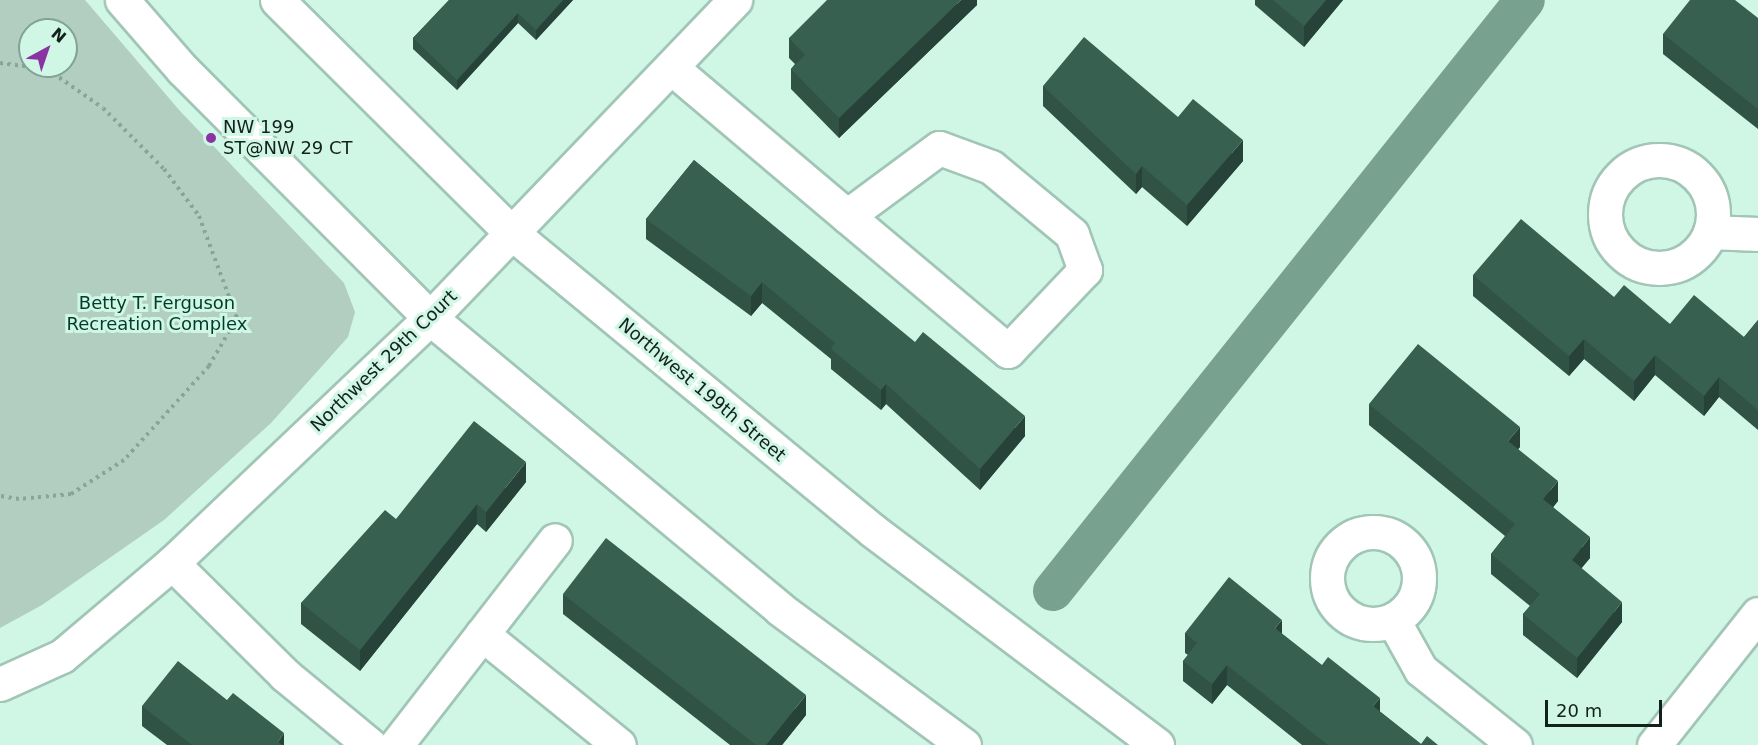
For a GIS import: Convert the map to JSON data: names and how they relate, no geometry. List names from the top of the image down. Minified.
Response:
{"streets":{"street":["Northwest 29th Court","Northwest 199th Street"]},"crossings":[["Northwest 29th Court","Northwest 199th Street"]],"parks":["Betty T. Ferguson Recreation Complex"],"places":["NW 199 ST@NW 29 CT"],"scale_bar":"20 m","north":"top right"}
